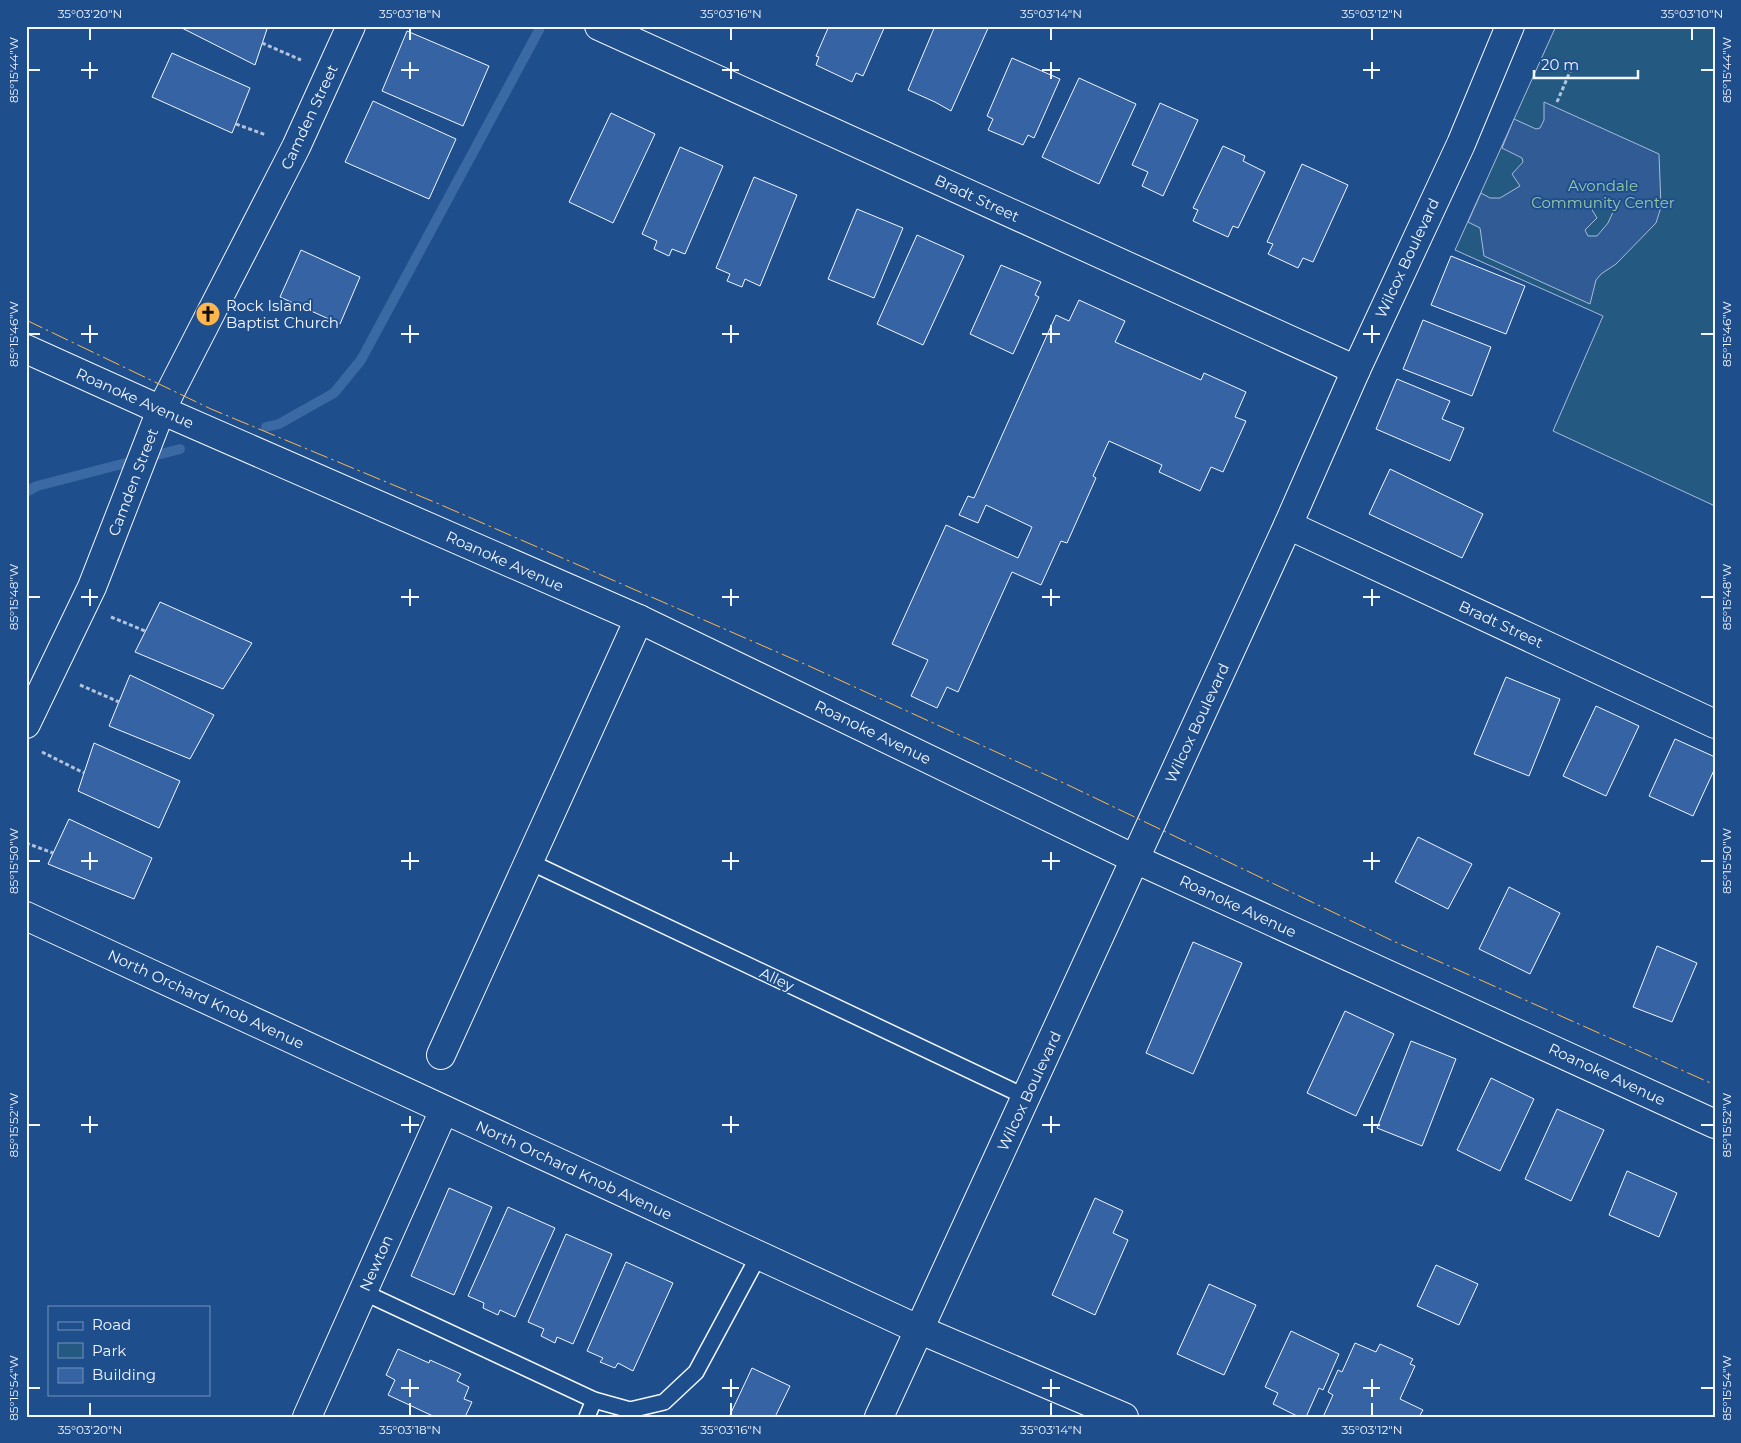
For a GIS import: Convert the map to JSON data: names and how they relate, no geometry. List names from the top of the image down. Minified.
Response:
{"streets":{"street":["Camden Street","Bradt Street","Wilcox Boulevard","Roanoke Avenue","North Orchard Knob Avenue","Newton"],"lane":["Alley"]},"crossings":[["Camden Street","Roanoke Avenue"],["Bradt Street","Wilcox Boulevard"],["Wilcox Boulevard","Roanoke Avenue"],["Wilcox Boulevard","Alley"],["Wilcox Boulevard","North Orchard Knob Avenue"],["North Orchard Knob Avenue","Newton"]],"parks":["Avondale Community Center"],"places":{"church":["Rock Island Baptist Church"]},"legend":["Road","Park","Building"],"scale_bar":"20 m","coordinates":["35°03'20\"N","35°03'18\"N","35°03'16\"N","35°03'14\"N","35°03'12\"N","35°03'10\"N","85°15'44\"W","85°15'46\"W","85°15'48\"W","85°15'50\"W","85°15'52\"W","85°15'54\"W"]}
